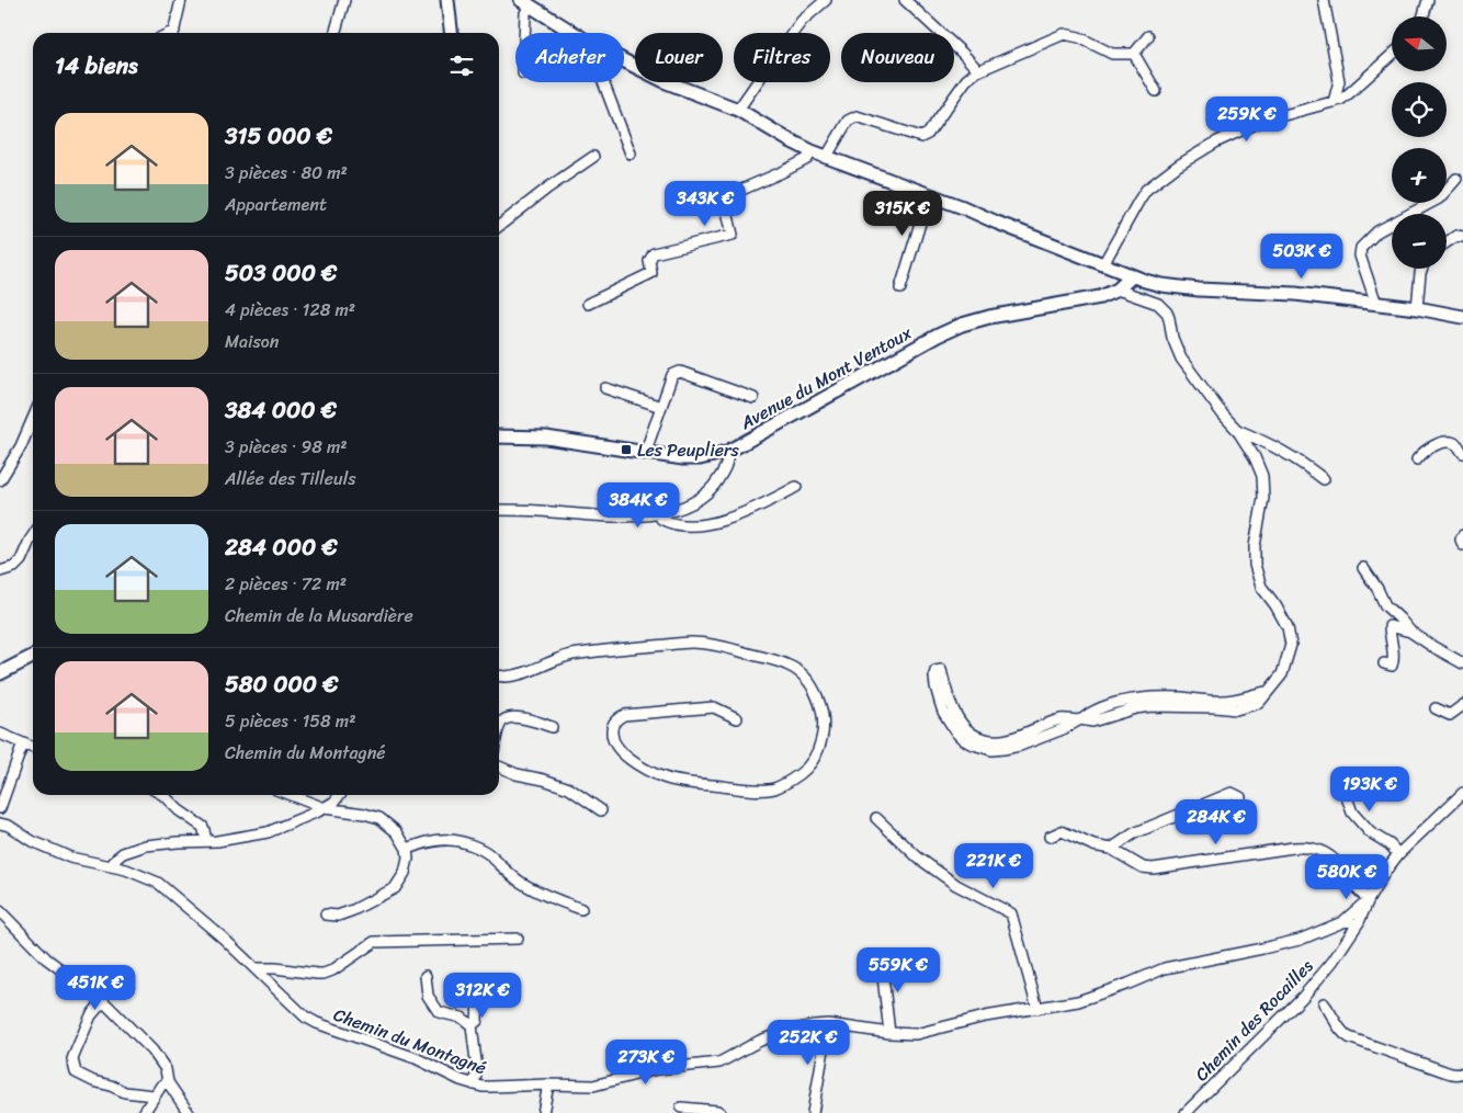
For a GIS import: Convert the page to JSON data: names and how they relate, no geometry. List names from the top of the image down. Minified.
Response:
{"streets":{"street":["Avenue du Mont Ventoux","Chemin des Rocailles","Chemin du Montagné"]},"crossings":[["Chemin des Rocailles","Chemin du Montagné"]],"places":{"transit":["Les Peupliers"]},"north":"left","page":{"map_buttons":["+","−"],"chip":["Acheter","Louer","Filtres","Nouveau"],"heading":"14 biens","price":["259K €","343K €","315K €","503K €","384K €","193K €","284K €","221K €","580K €","559K €","451K €","312K €","252K €","273K €"],"list":[{"name":"315 000 €","note":"3 pièces · 80 m² · Appartement"},{"name":"503 000 €","note":"4 pièces · 128 m² · Maison"},{"name":"384 000 €","note":"3 pièces · 98 m² · Allée des Tilleuls"},{"name":"284 000 €","note":"2 pièces · 72 m² · Chemin de la Musardière"},{"name":"580 000 €","note":"5 pièces · 158 m² · Chemin du Montagné"}]}}
